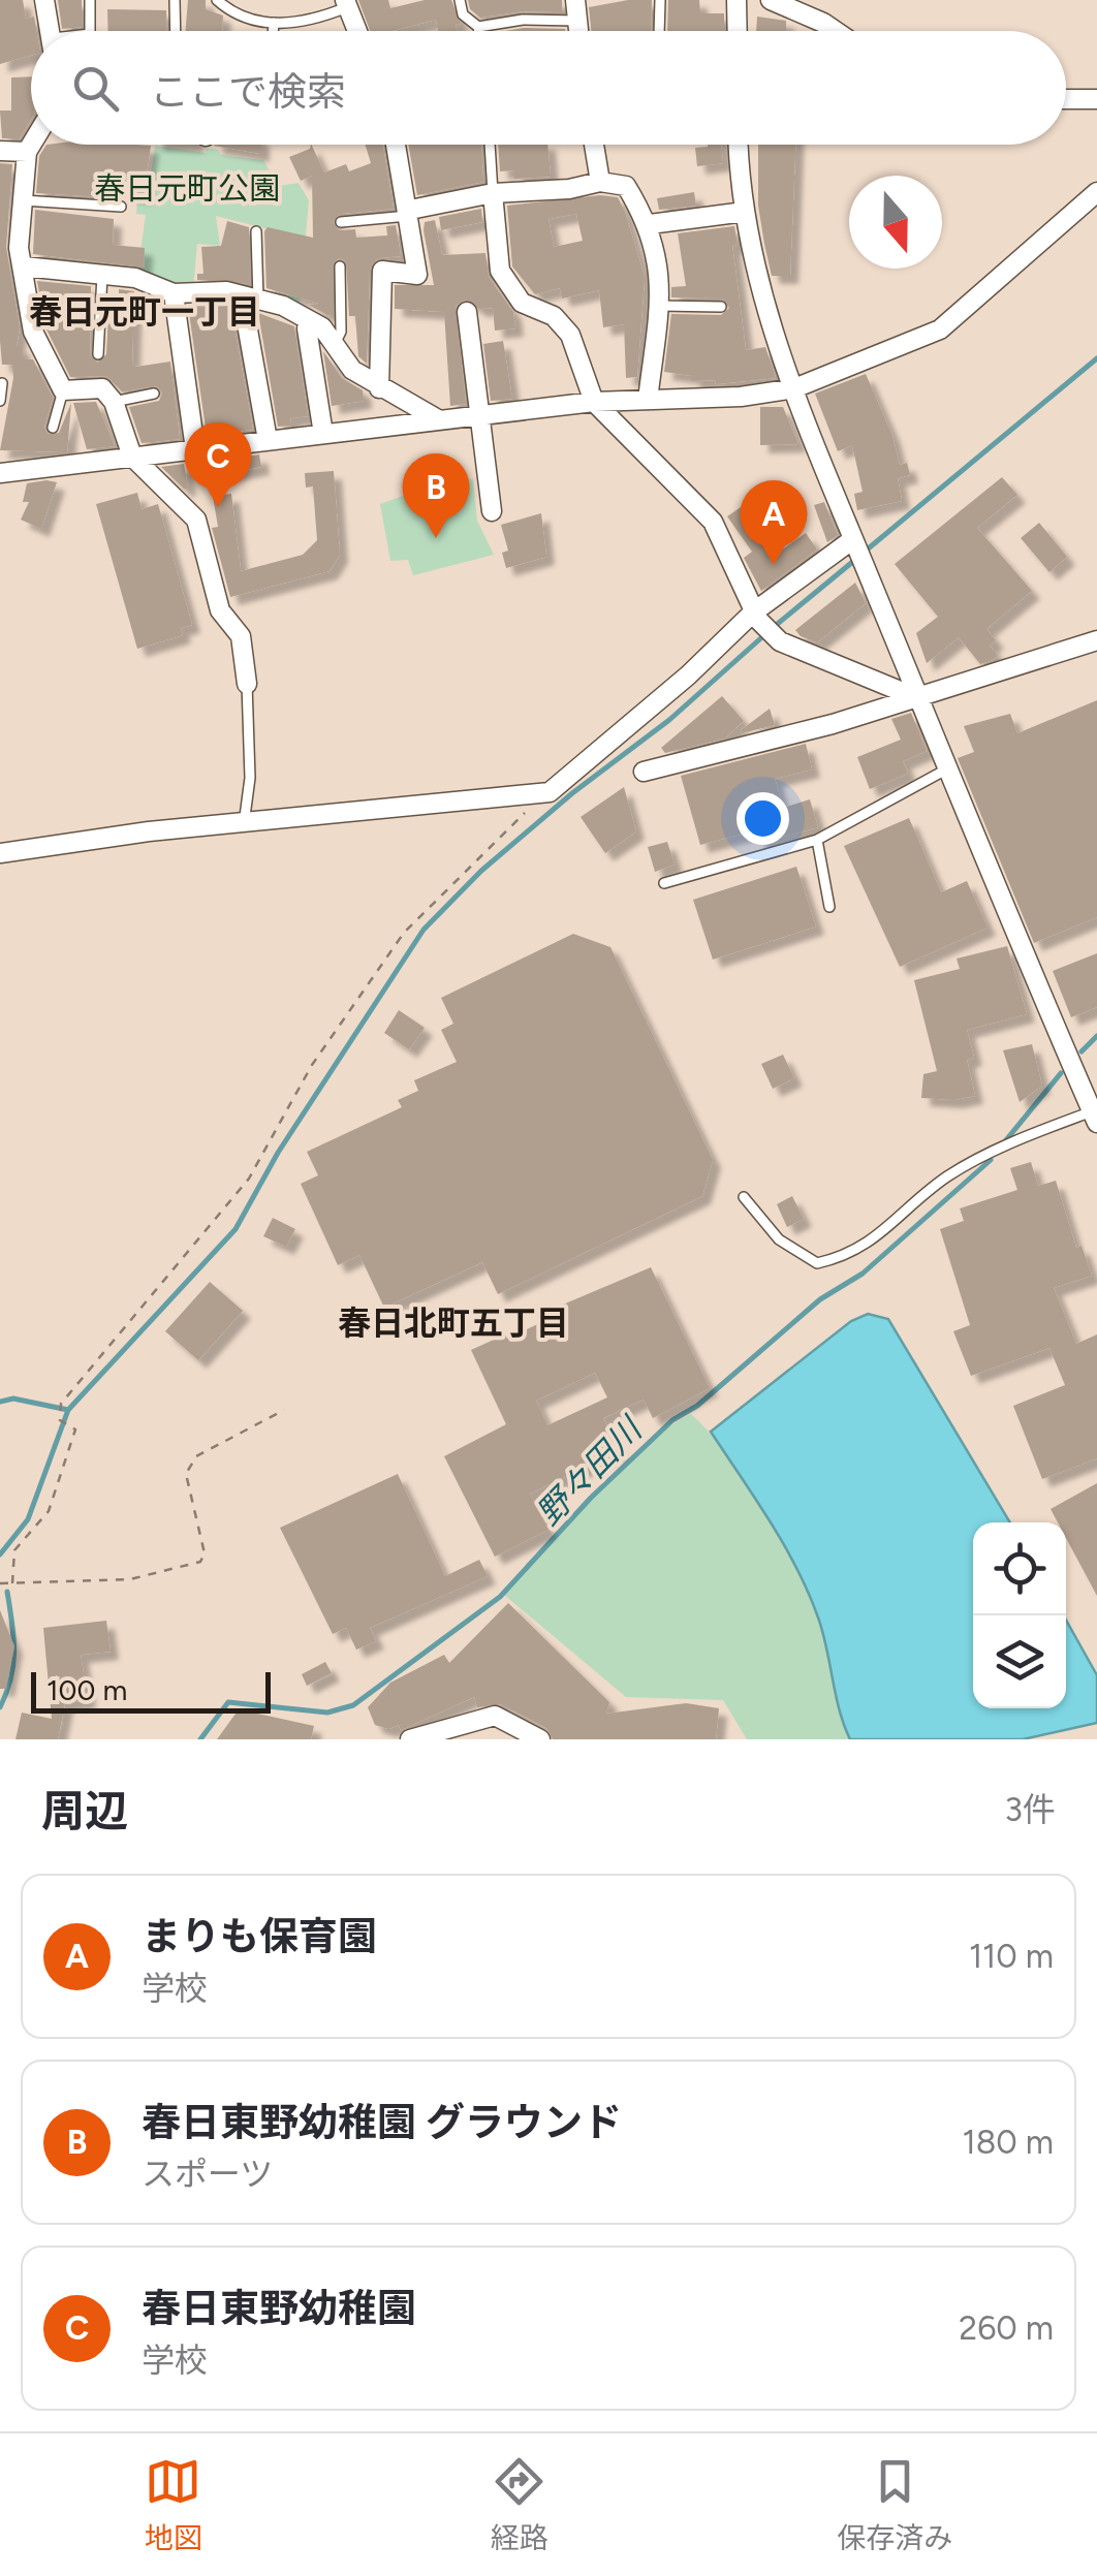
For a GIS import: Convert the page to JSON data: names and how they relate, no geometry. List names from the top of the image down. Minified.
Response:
{"districts":["春日元町一丁目","春日北町五丁目"],"water":["野々田川"],"parks":["春日元町公園"],"scale_bar":"100 m","north":"bottom","page":{"search":"ここで検索","pins":["C","B","A"],"scale":"100 m","heading":["周辺","3件"],"list":[{"mark":"A","name":"まりも保育園","note":"学校","value":"110 m"},{"mark":"B","name":"春日東野幼稚園 グラウンド","note":"スポーツ","value":"180 m"},{"mark":"C","name":"春日東野幼稚園","note":"学校","value":"260 m"}],"nav":["地図","経路","保存済み"]}}
